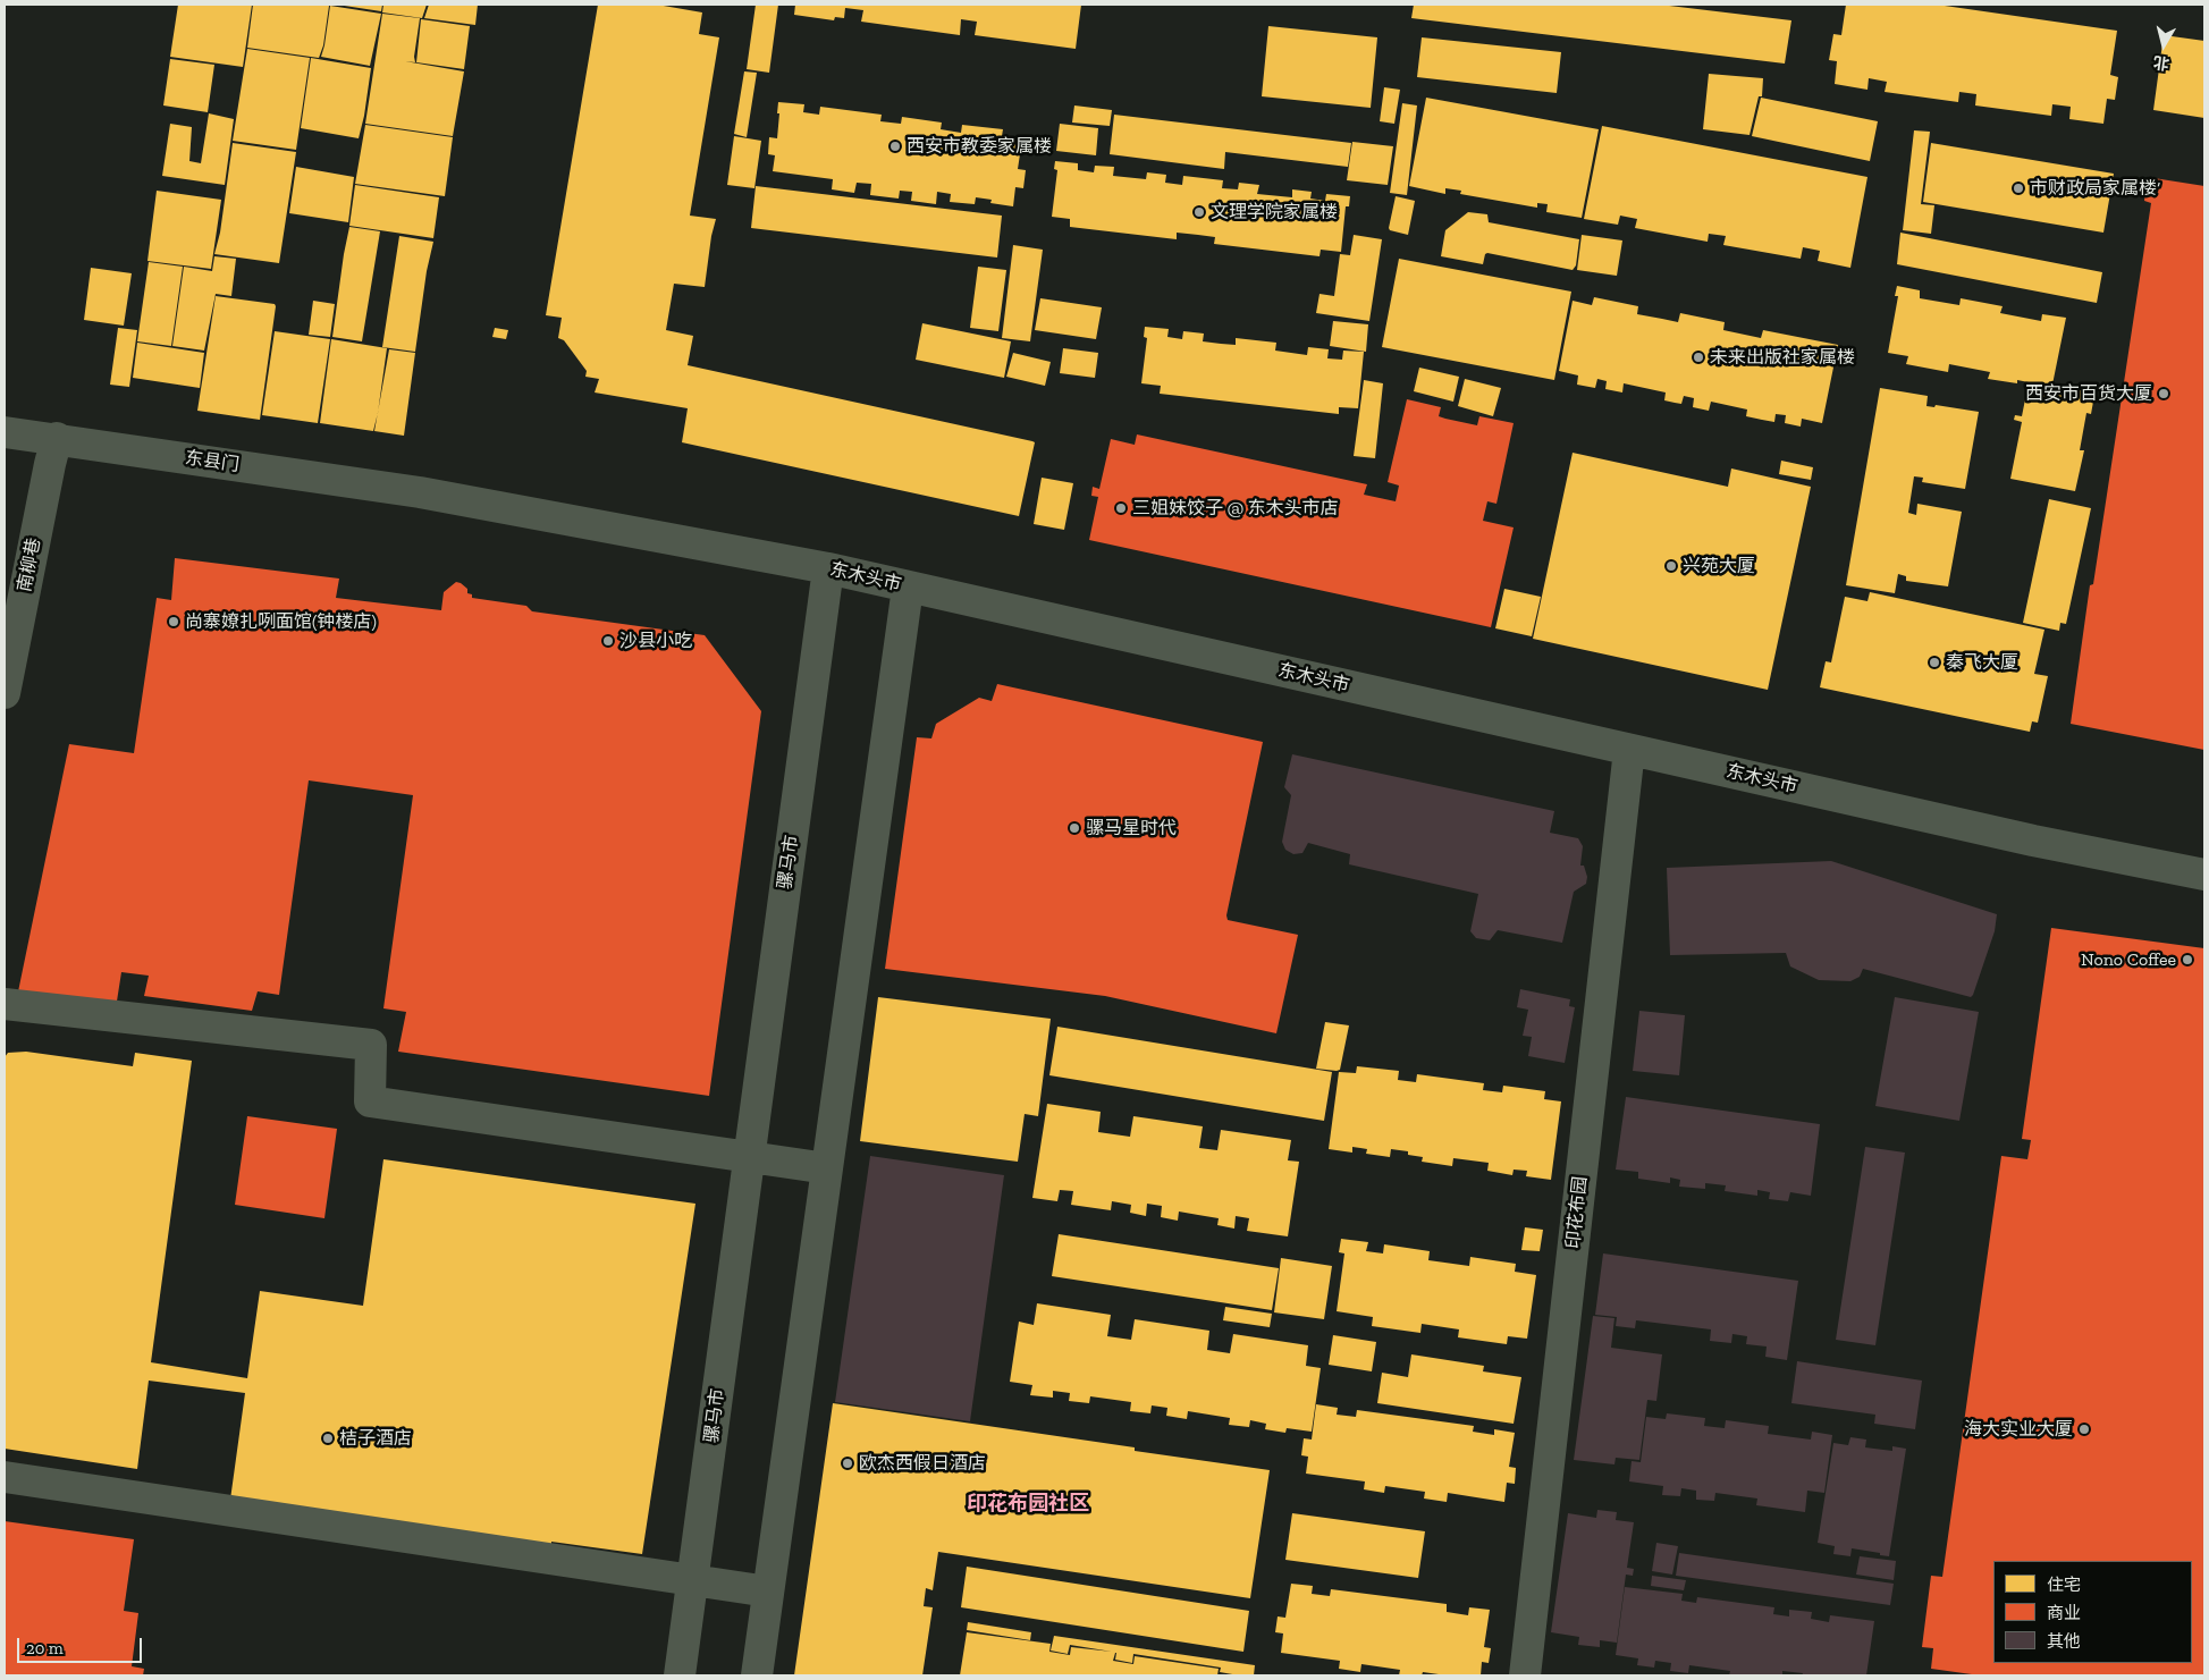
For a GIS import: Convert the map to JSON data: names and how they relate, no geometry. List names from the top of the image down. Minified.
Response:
{"streets":{"street":["东县门","南柳巷","东木头市","骡马市","印花布园"]},"crossings":[["东县门","南柳巷"],["东县门","东木头市"],["东木头市","骡马市"],["东木头市","印花布园"]],"districts":["印花布园社区"],"places":["西安市教委家属楼","市财政局家属楼‘","文理学院家属楼","未来出版社家属楼","西安市百货大厦","三姐妹饺子 @ 东木头市店","兴苑大厦","尚寨嫽扎咧面馆(钟楼店)","沙县小吃","秦飞大厦","骡马星时代","Nono Coffee","海大实业大厦","桔子酒店","欧杰西假日酒店"],"legend":["住宅","商业","其他"],"scale_bar":"20 m","north":"bottom"}
